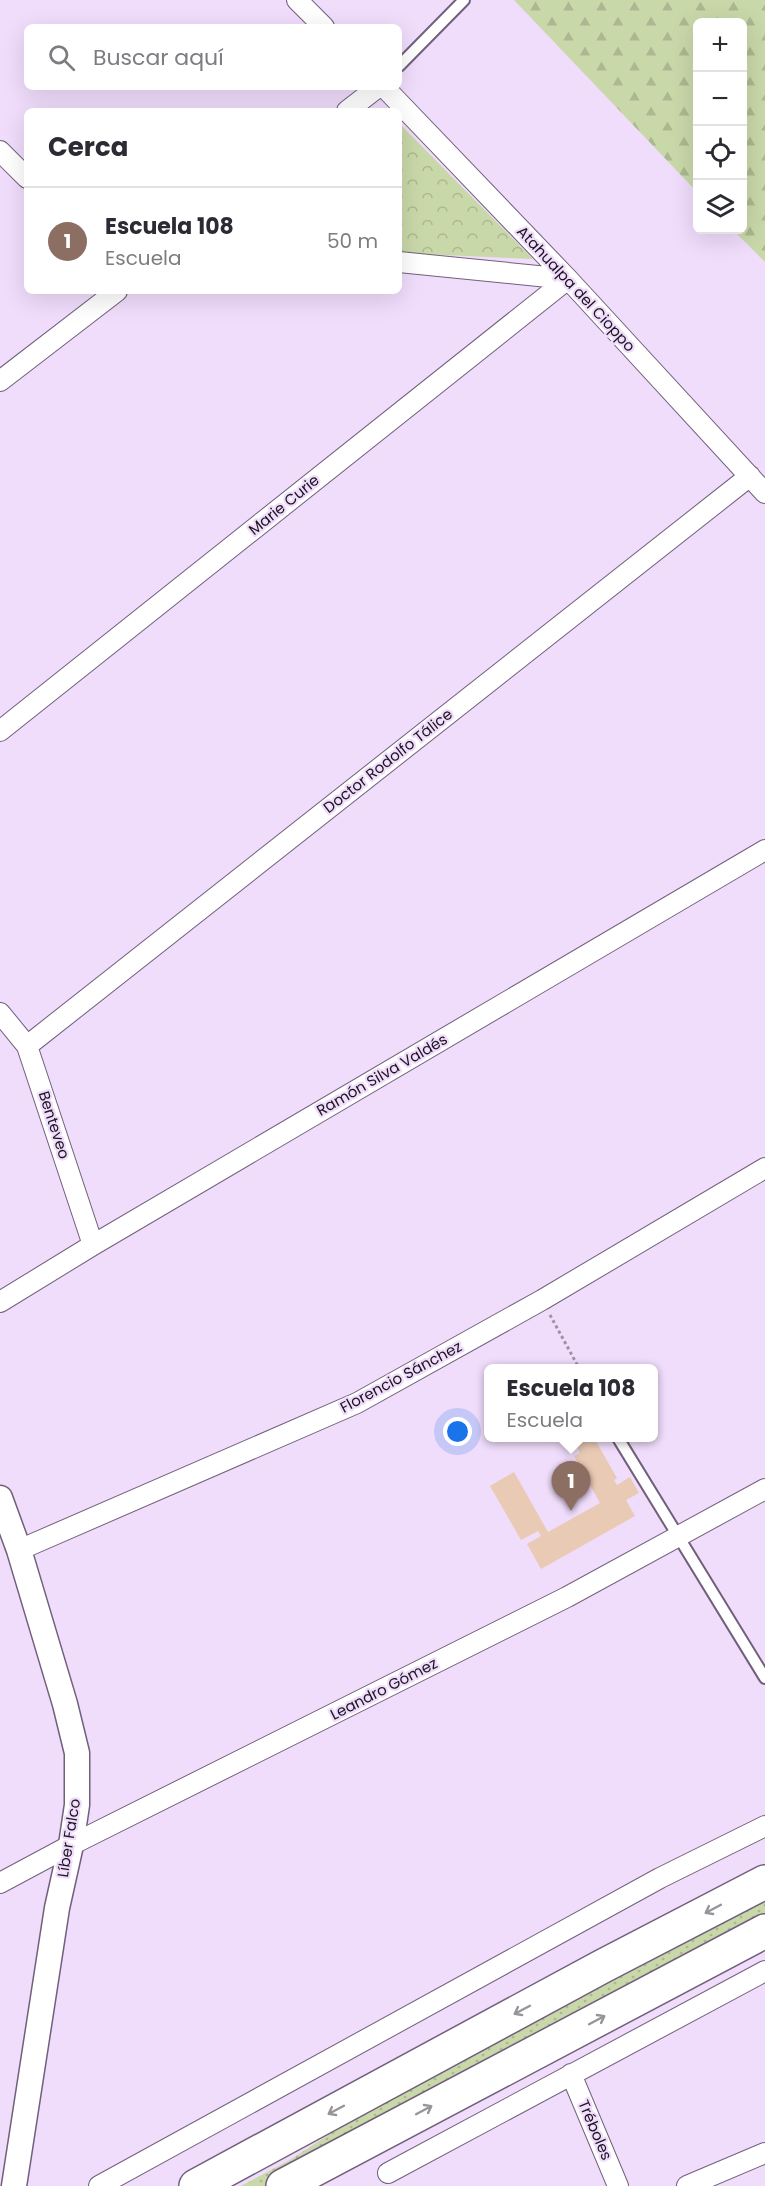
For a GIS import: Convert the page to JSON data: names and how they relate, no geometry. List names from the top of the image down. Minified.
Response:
{"streets":{"street":["Atahualpa del Cioppo","Marie Curie","Doctor Rodolfo Tálice","Ramón Silva Valdés","Benteveo","Florencio Sánchez","Leandro Gómez","Líber Falco","Tréboles"]},"crossings":[["Atahualpa del Cioppo","Marie Curie"],["Atahualpa del Cioppo","Doctor Rodolfo Tálice"],["Doctor Rodolfo Tálice","Benteveo"],["Ramón Silva Valdés","Benteveo"],["Florencio Sánchez","Líber Falco"],["Leandro Gómez","Líber Falco"]],"page":{"map_buttons":["+","−"],"search":"Buscar aquí","heading":"Cerca","list":[{"mark":"1","name":"Escuela 108","note":"Escuela","value":"50 m"}],"popup":["Escuela 108","Escuela"],"pins":"1"}}
